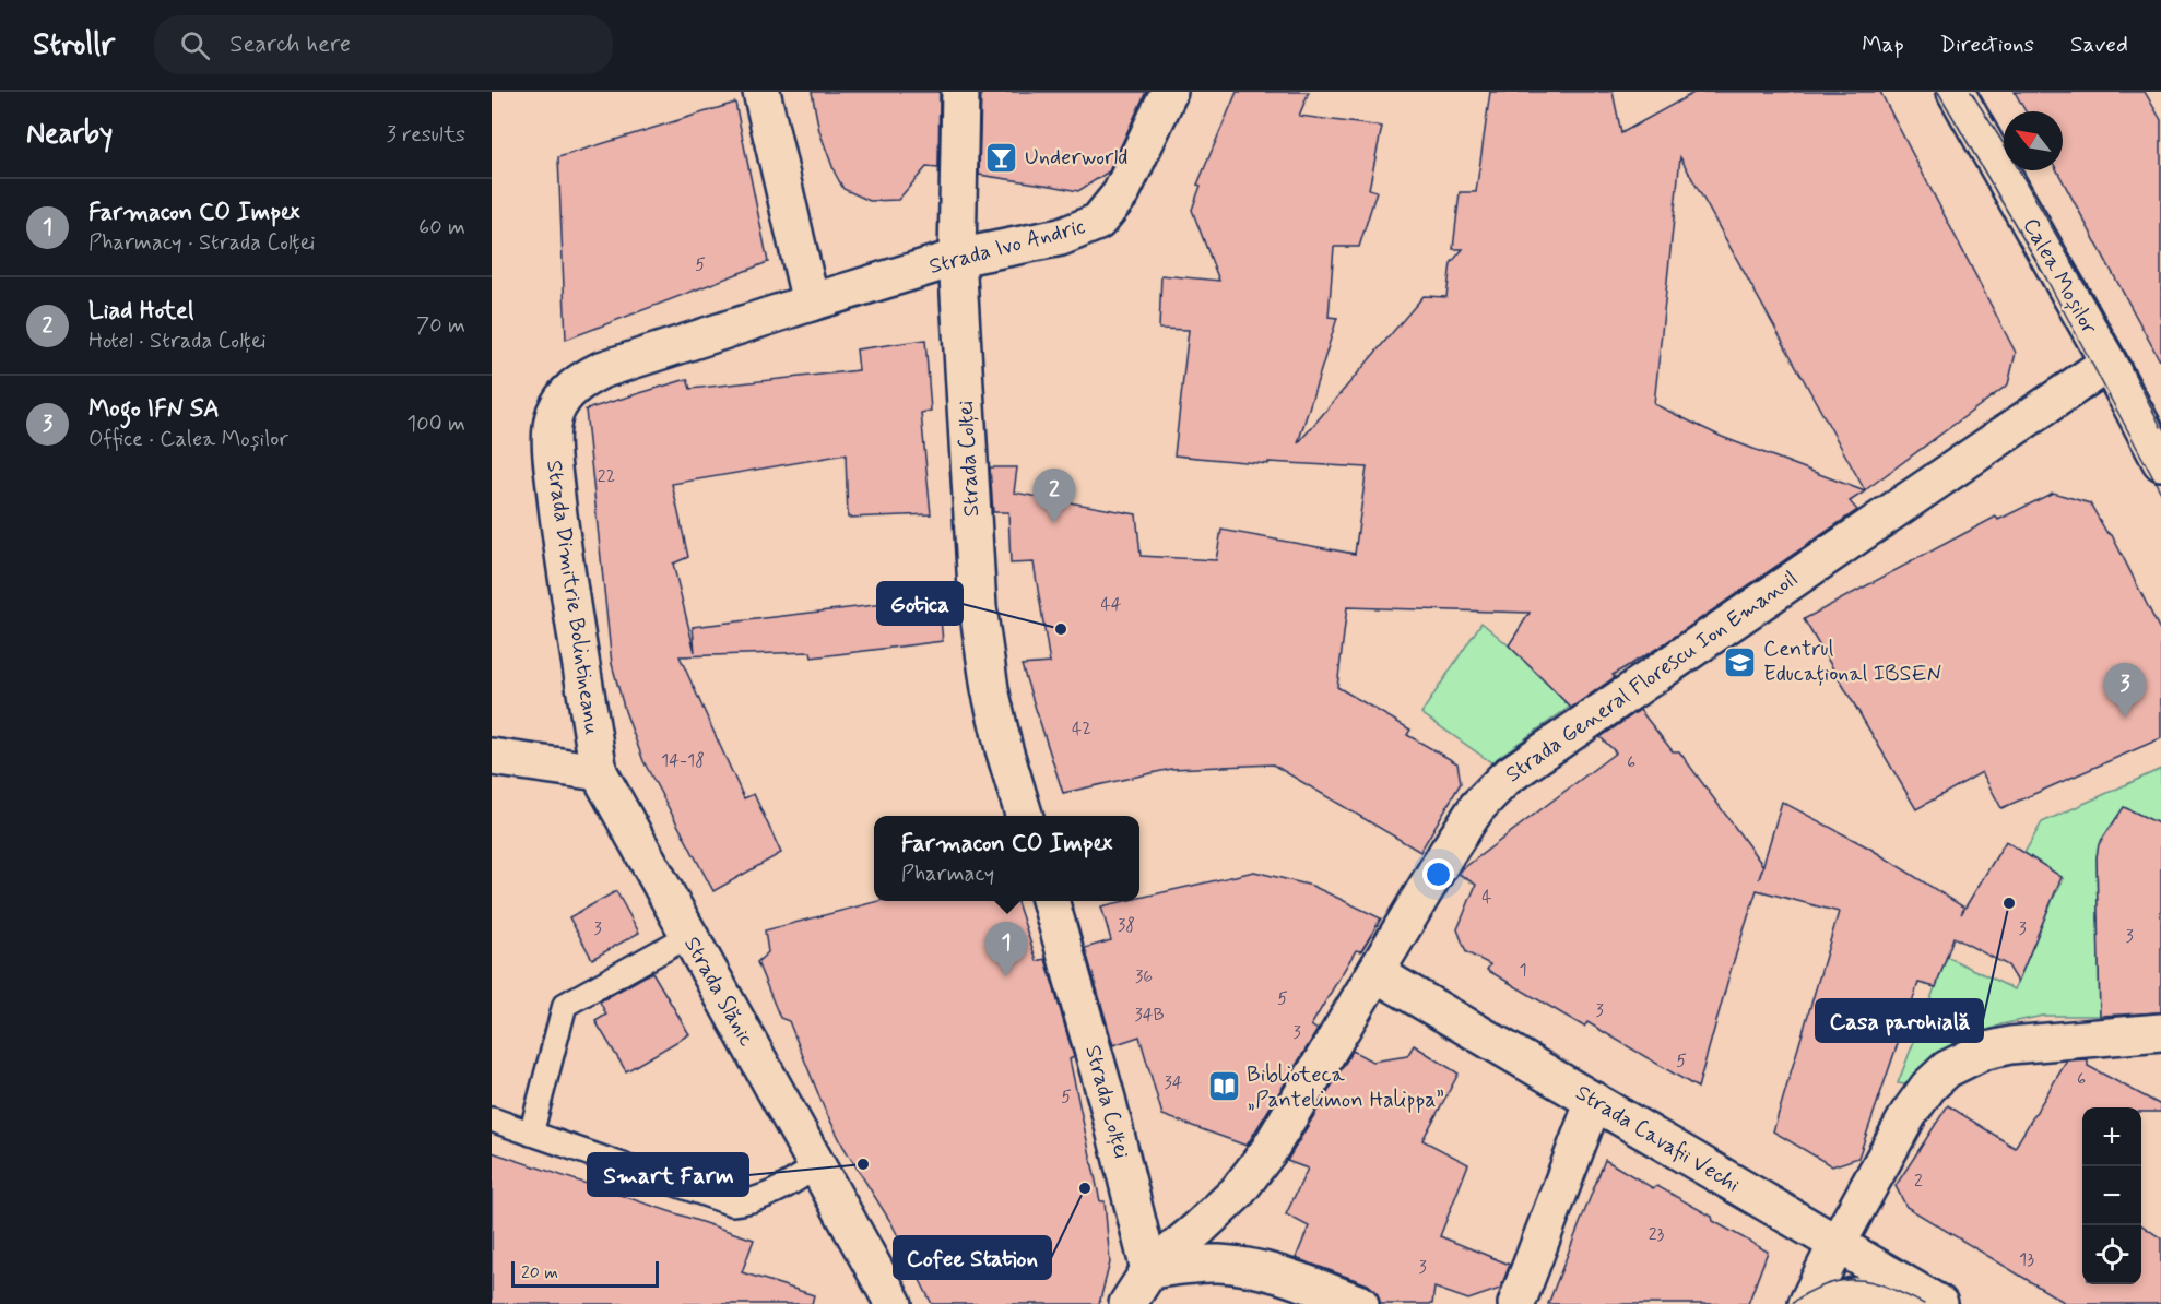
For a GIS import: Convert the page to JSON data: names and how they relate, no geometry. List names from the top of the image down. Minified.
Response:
{"streets":{"street":["Strada Ivo Andric","Calea Moșilor","Strada Colței","Strada Dimitrie Bolintineanu","Strada General Florescu Ion Emanoil","Strada Slănic","Strada Cavafii Vechi"]},"crossings":[["Strada Ivo Andric","Strada Colței"],["Strada Ivo Andric","Strada Dimitrie Bolintineanu"],["Calea Moșilor","Strada General Florescu Ion Emanoil"],["Strada Colței","Strada General Florescu Ion Emanoil"],["Strada Dimitrie Bolintineanu","Strada Slănic"],["Strada General Florescu Ion Emanoil","Strada Cavafii Vechi"]],"places":{"bar":["Underworld"],"other":["Gotica","Casa parohială","Smart Farm","Cofee Station"],"school or university":["Centrul Educațional IBSEN"],"library":["Biblioteca „Pantelimon Halippa”"]},"house_numbers":["5","22","44","42","14-18","6","4","38","3","3","3","1","36","5","3","34B","3","5","6","34","5","2","23","13","3"],"scale_bar":"20 m","north":"top left","page":{"header":"Strollr","search":"Search here","nav":["Map","Directions","Saved"],"heading":["Nearby","3 results"],"list":[{"mark":"1","name":"Farmacon CO Impex","note":"Pharmacy · Strada Colței","value":"60 m"},{"mark":"2","name":"Liad Hotel","note":"Hotel · Strada Colței","value":"70 m"},{"mark":"3","name":"Mogo IFN SA","note":"Office · Calea Moșilor","value":"100 m"}],"pins":["2","3","1"],"popup":["Farmacon CO Impex","Pharmacy"],"map_buttons":["+","−"],"scale":"20 m"}}
